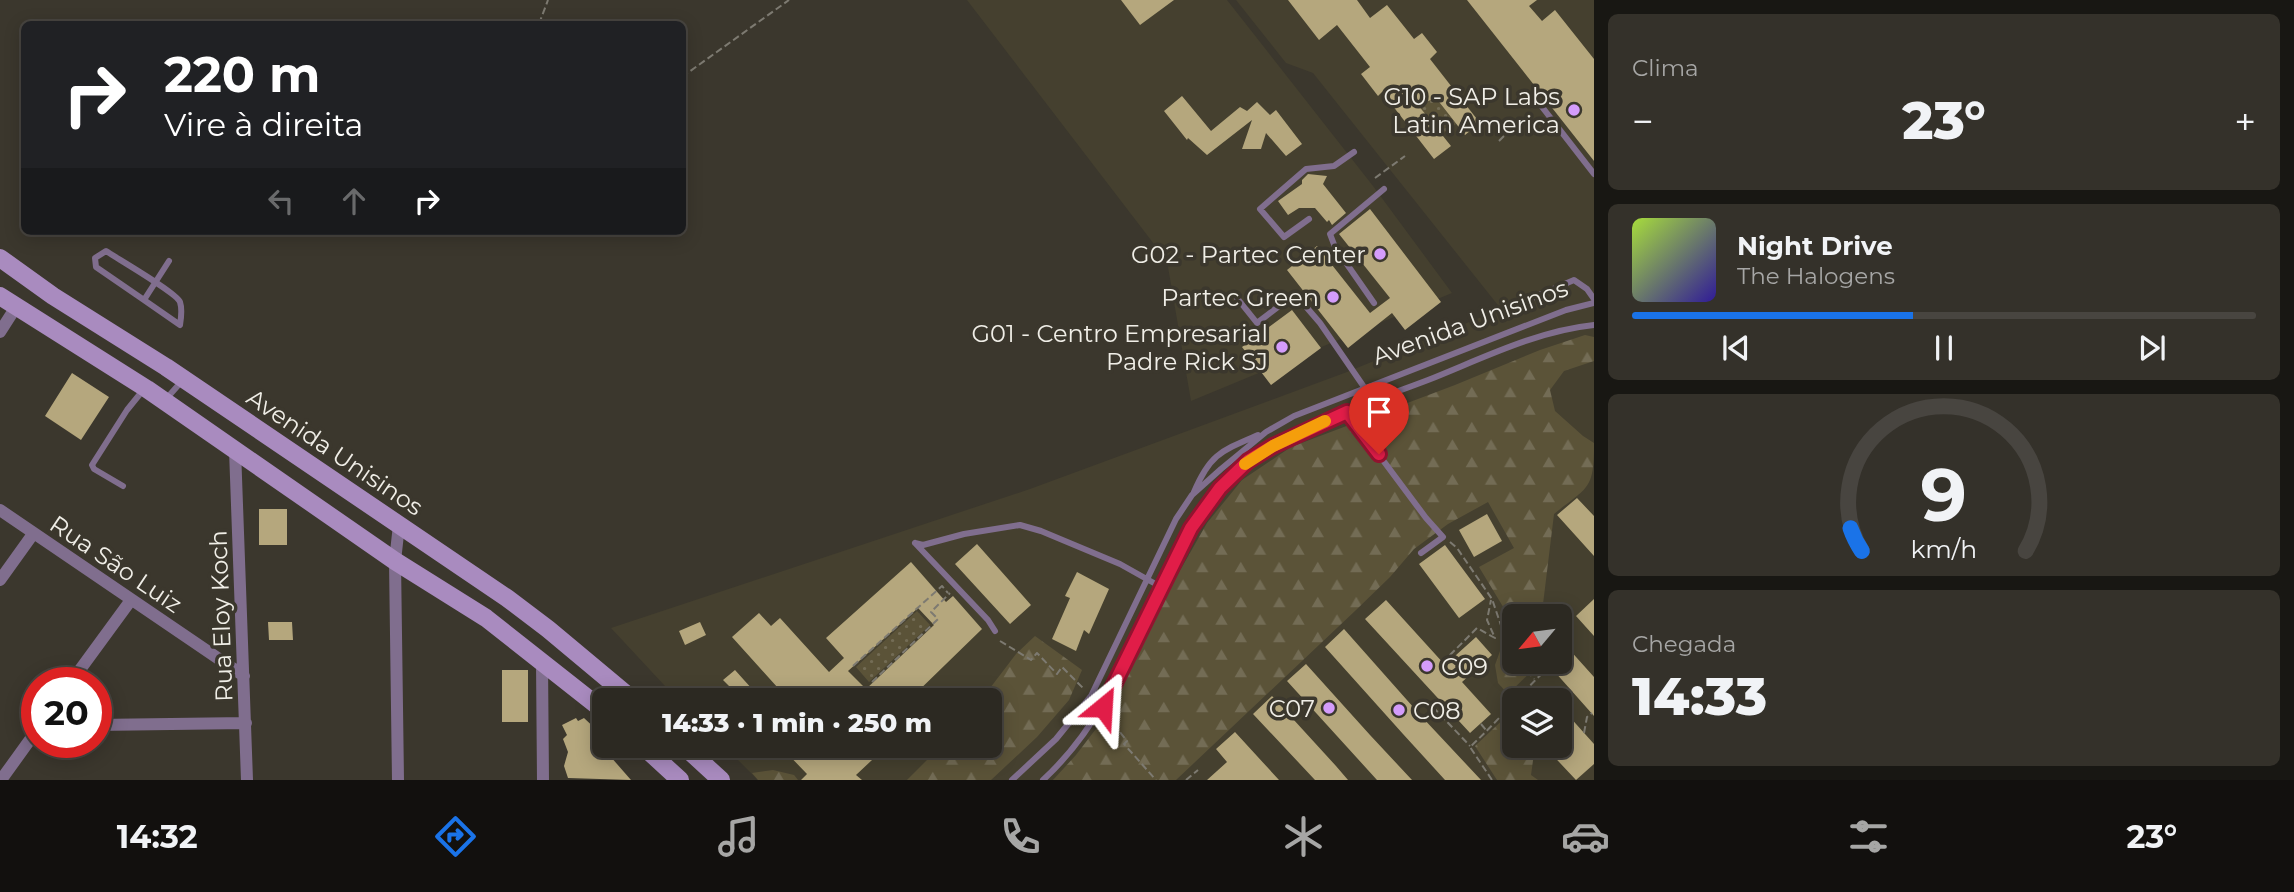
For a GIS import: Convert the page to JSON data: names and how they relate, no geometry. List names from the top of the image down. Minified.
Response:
{"streets":{"main road":["Avenida Unisinos"],"street":["Rua São Luiz","Rua Eloy Koch"]},"crossings":[["Rua São Luiz","Rua Eloy Koch"]],"places":["G10 - SAP Labs Latin America","G02 - Partec Center","Partec Green","G01 - Centro Empresarial Padre Rick SJ","C09","C07","C08"],"north":"bottom left","page":{"tile":["Clima",["Chegada","14:33"]],"turn":["220 m","Vire à direita"],"heat":["−","23°","+"],"song":["Night Drive","The Halogens"],"limit":"20","trip":"14:33 · 1 min · 250 m","tabs":["14:32","23°"],"gauge":["9","km/h"]}}
